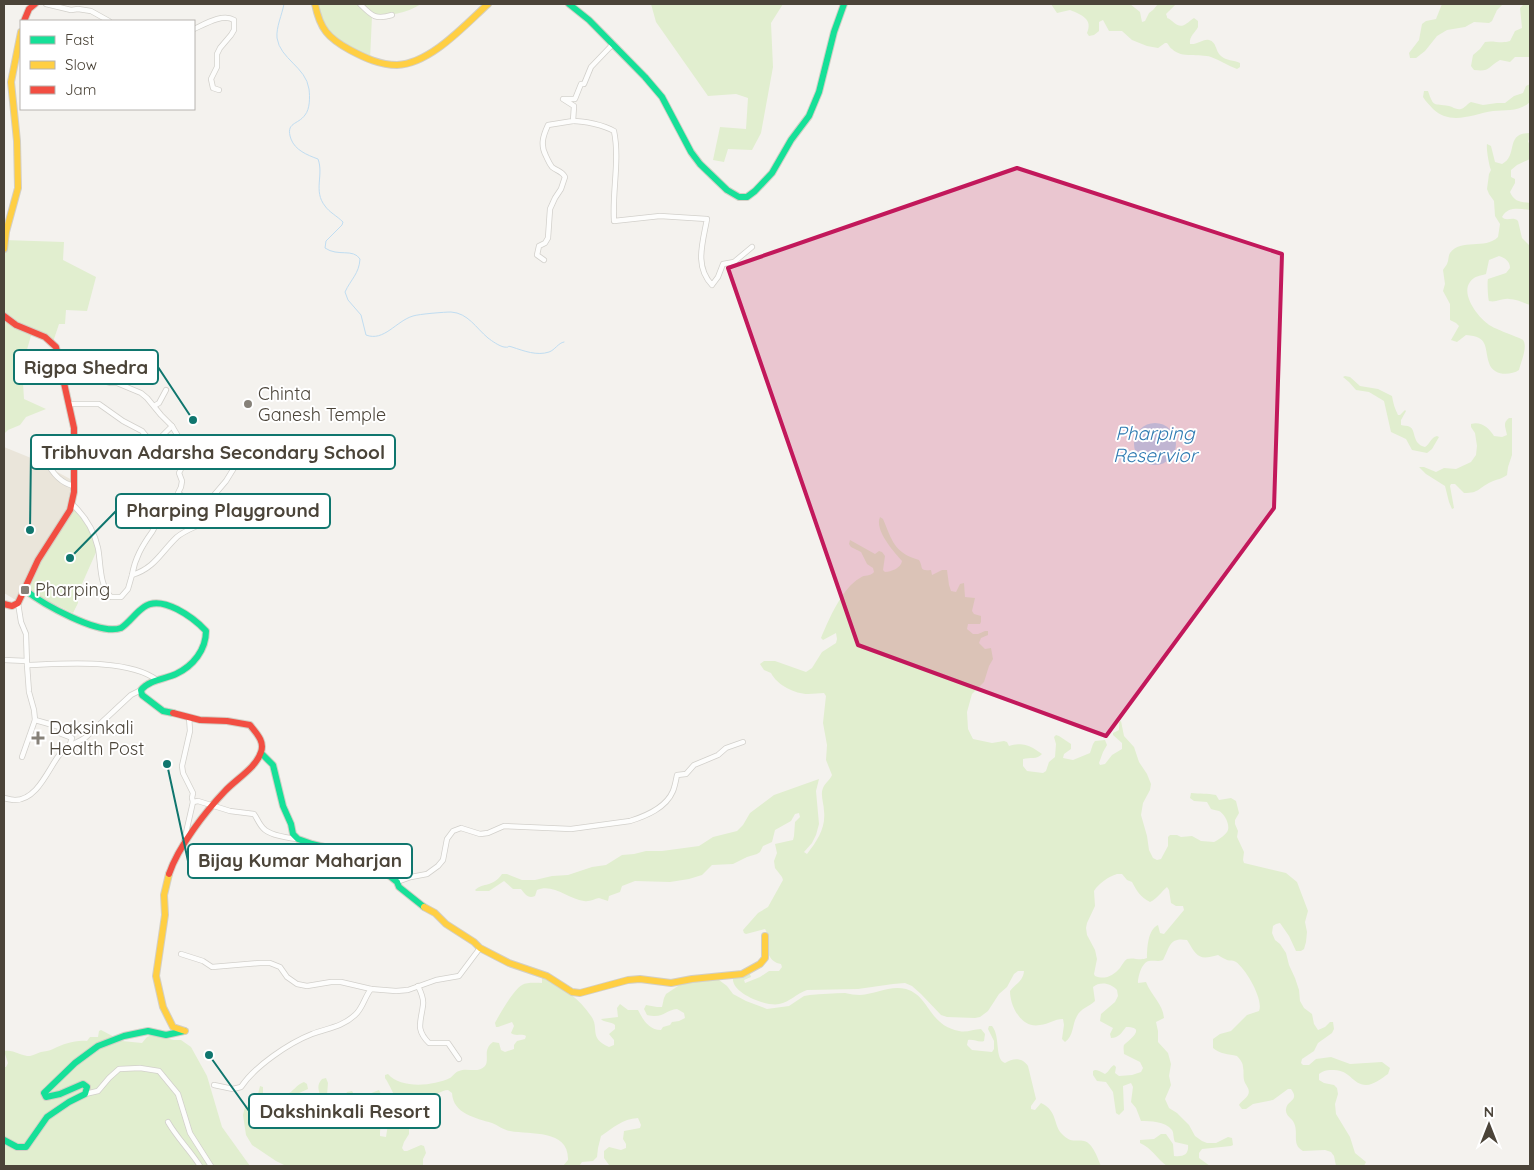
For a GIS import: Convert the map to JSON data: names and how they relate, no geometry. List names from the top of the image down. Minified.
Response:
{"water":["Pharping Reservior"],"places":{"other":["Chinta Ganesh Temple","Rigpa Shedra","Tribhuvan Adarsha Secondary School","Pharping Playground","Bijay Kumar Maharjan","Dakshinkali Resort"],"transit":["Pharping"],"health":["Daksinkali Health Post"]},"legend":["Fast","Slow","Jam"],"north":"top"}
